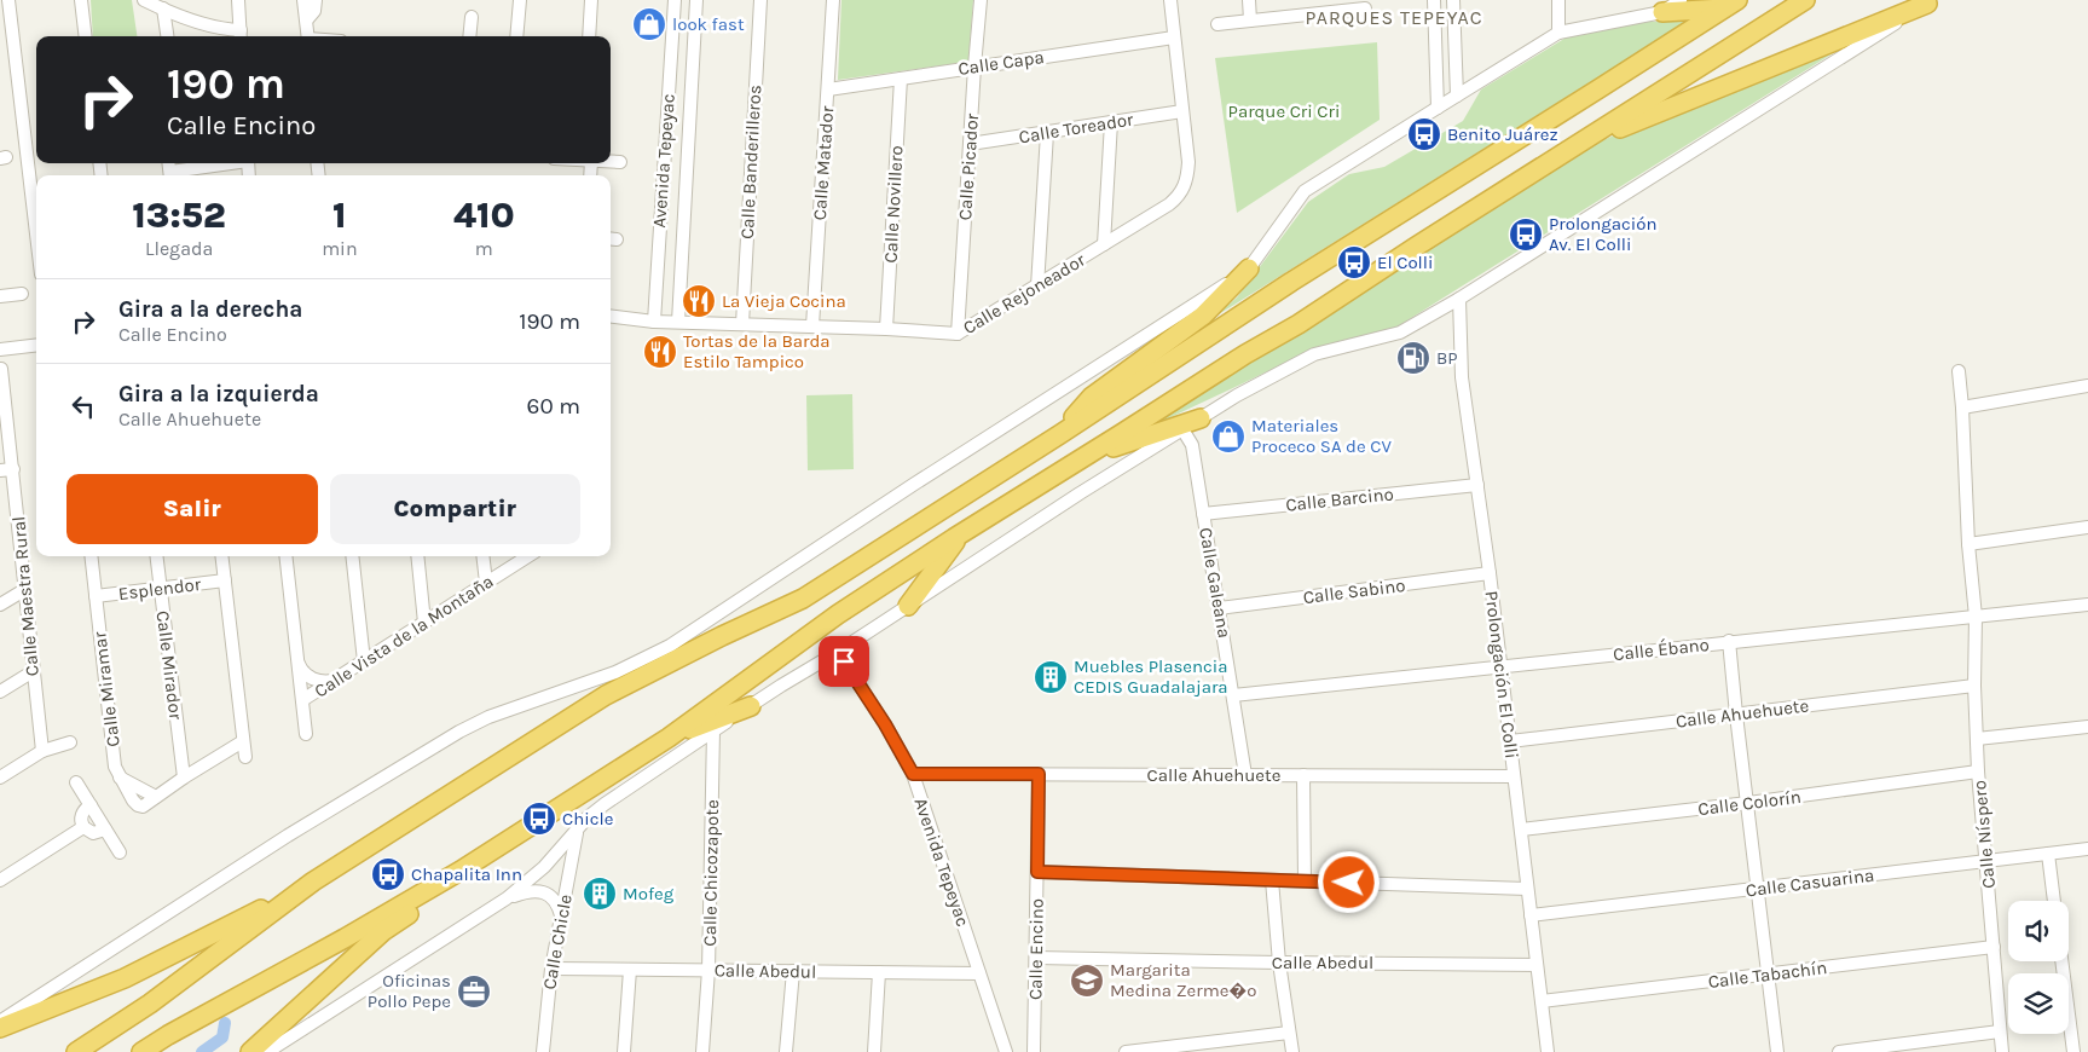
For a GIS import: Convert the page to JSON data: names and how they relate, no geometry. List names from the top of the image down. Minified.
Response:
{"streets":{"street":["Calle Capa","Calle Toreador","Avenida Tepeyac","Calle Banderilleros","Calle Matador","Calle Picador","Calle Novillero","Calle Rejoneador","Calle Barcino","Calle Galeana","Esplendor","Calle Sabino","Calle Maestra Rural","Calle Vista de la Montaña","Calle Ébano","Calle Mirador","Prolongación El Colli","Calle Miramar","Calle Ahuehuete","Calle Colorín","Calle Níspero","Calle Chicozapote","Calle Casuarina","Calle Chicle","Calle Encino","Calle Abedul","Calle Tabachín"]},"crossings":[["Calle Capa","Calle Matador"],["Calle Capa","Calle Picador"],["Calle Capa","Calle Novillero"],["Calle Capa","Calle Rejoneador"],["Calle Toreador","Calle Picador"],["Calle Toreador","Calle Rejoneador"],["Avenida Tepeyac","Calle Rejoneador"],["Avenida Tepeyac","Calle Ahuehuete"],["Avenida Tepeyac","Calle Abedul"],["Calle Banderilleros","Calle Rejoneador"],["Calle Matador","Calle Rejoneador"],["Calle Picador","Calle Rejoneador"],["Calle Novillero","Calle Rejoneador"],["Calle Barcino","Calle Galeana"],["Calle Barcino","Prolongación El Colli"],["Calle Galeana","Calle Sabino"],["Calle Galeana","Calle Ébano"],["Calle Galeana","Calle Ahuehuete"],["Esplendor","Calle Mirador"],["Esplendor","Calle Miramar"],["Calle Sabino","Prolongación El Colli"],["Calle Ébano","Prolongación El Colli"],["Calle Ébano","Calle Níspero"],["Calle Mirador","Calle Miramar"],["Prolongación El Colli","Calle Ahuehuete"],["Prolongación El Colli","Calle Colorín"],["Prolongación El Colli","Calle Casuarina"],["Prolongación El Colli","Calle Abedul"],["Prolongación El Colli","Calle Tabachín"],["Calle Ahuehuete","Calle Níspero"],["Calle Ahuehuete","Calle Encino"],["Calle Colorín","Calle Níspero"],["Calle Níspero","Calle Casuarina"],["Calle Níspero","Calle Tabachín"],["Calle Chicozapote","Calle Abedul"],["Calle Chicle","Calle Abedul"],["Calle Encino","Calle Abedul"]],"districts":["PARQUES TEPEYAC"],"parks":["Parque Cri Cri"],"places":{"shop":["look fast","Materiales Proceco SA de CV"],"bus stop":["Benito Juárez","Prolongación Av. El Colli","El Colli","Chicle","Chapalita Inn"],"restaurant":["La Vieja Cocina","Tortas de la Barda Estilo Tampico"],"fuel station":["BP"],"building":["Muebles Plasencia CEDIS Guadalajara","Mofeg"],"school or university":["Margarita Medina Zerme�o"],"office":["Oficinas Pollo Pepe"]},"page":{"turn":["190 m","Calle Encino"],"eta":["13:52","Llegada","1","min","410","m"],"list":[{"name":"Gira a la derecha","note":"Calle Encino","value":"190 m"},{"name":"Gira a la izquierda","note":"Calle Ahuehuete","value":"60 m"}],"buttons":["Salir","Compartir"]}}
